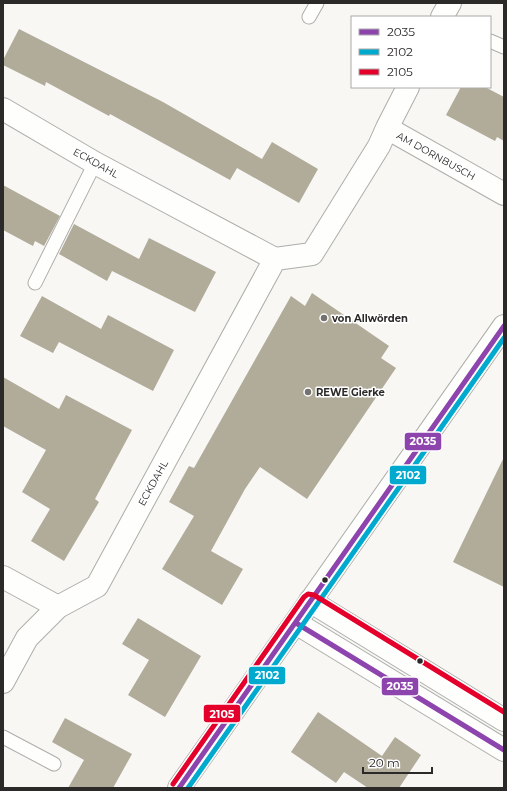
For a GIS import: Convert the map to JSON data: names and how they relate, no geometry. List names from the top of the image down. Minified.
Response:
{"streets":{"street":["AM DORNBUSCH","ECKDAHL"]},"places":["von Allwörden","REWE Gierke"],"lines":["transit line 2035","transit line 2102","transit line 2105"],"legend":["2035","2102","2105"],"scale_bar":"20 m"}
